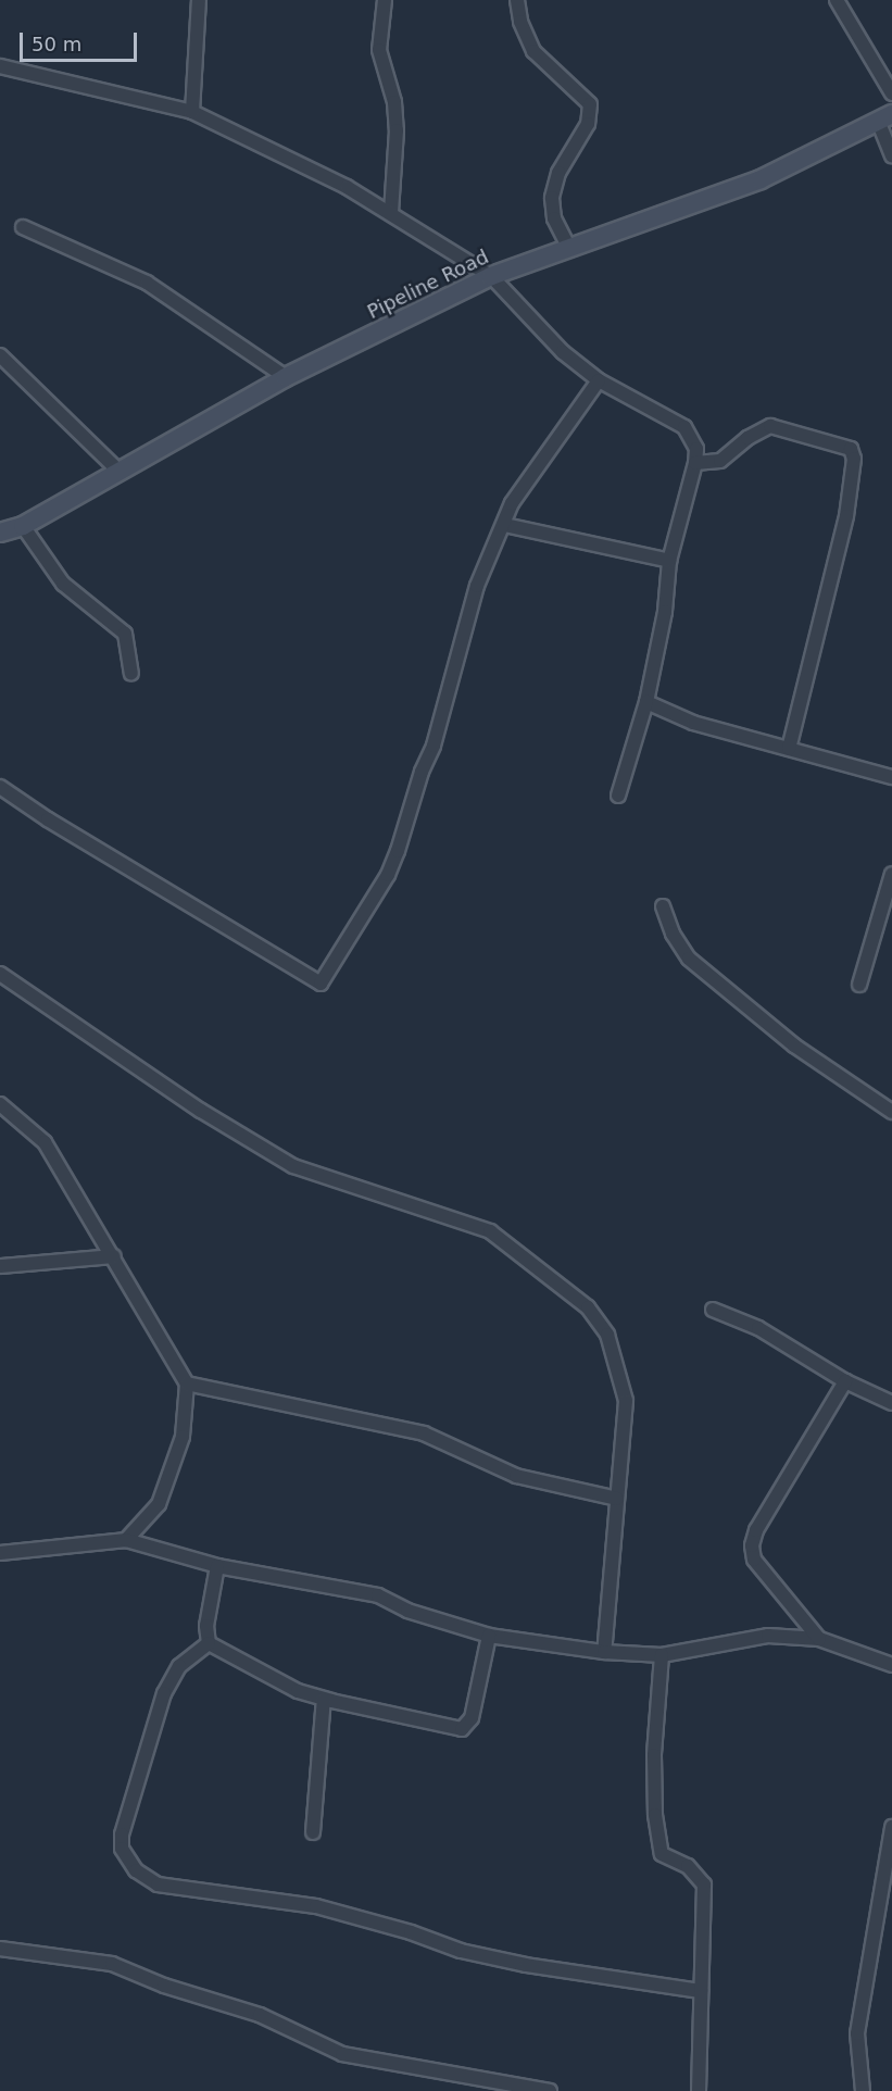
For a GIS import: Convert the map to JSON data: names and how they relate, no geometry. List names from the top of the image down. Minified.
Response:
{"streets":{"street":["Pipeline Road"]},"scale_bar":"50 m"}
